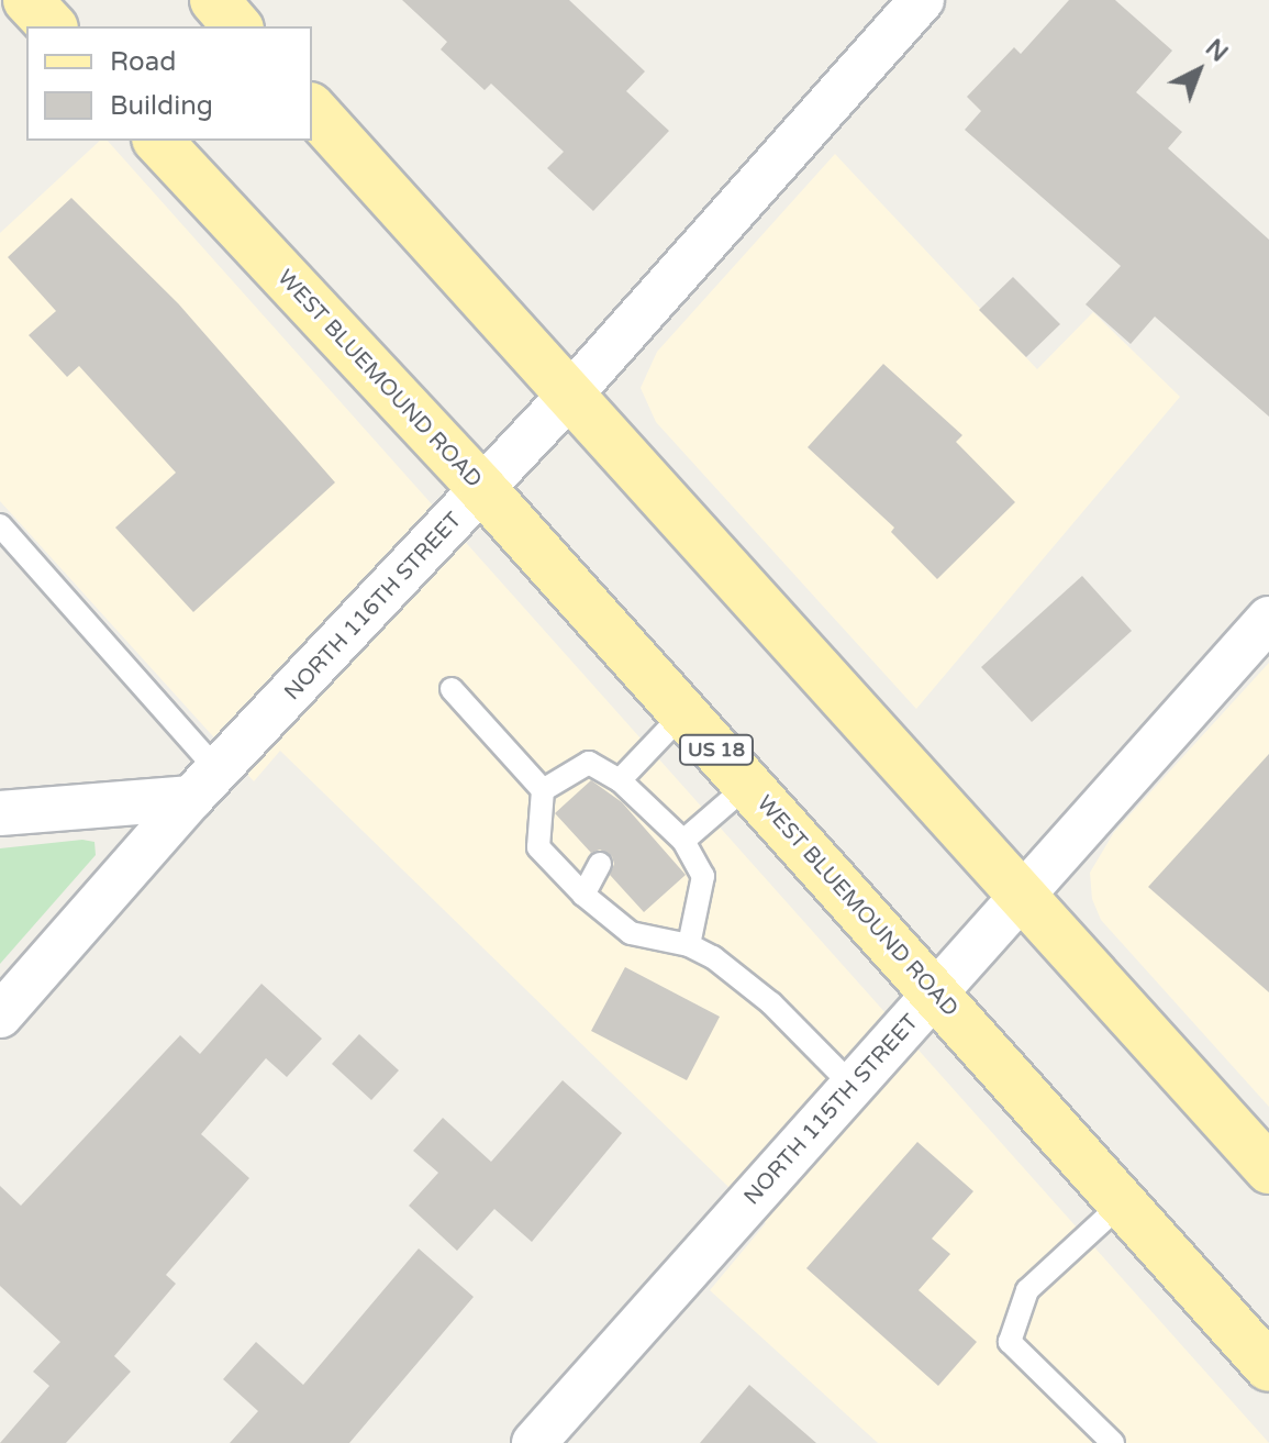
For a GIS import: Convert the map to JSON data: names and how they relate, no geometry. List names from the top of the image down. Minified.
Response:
{"streets":{"main road":["WEST BLUEMOUND ROAD","US 18"],"street":["NORTH 116TH STREET","NORTH 115TH STREET"]},"crossings":[["WEST BLUEMOUND ROAD","NORTH 116TH STREET"],["WEST BLUEMOUND ROAD","NORTH 115TH STREET"]],"legend":["Road","Building"],"north":"top right"}
